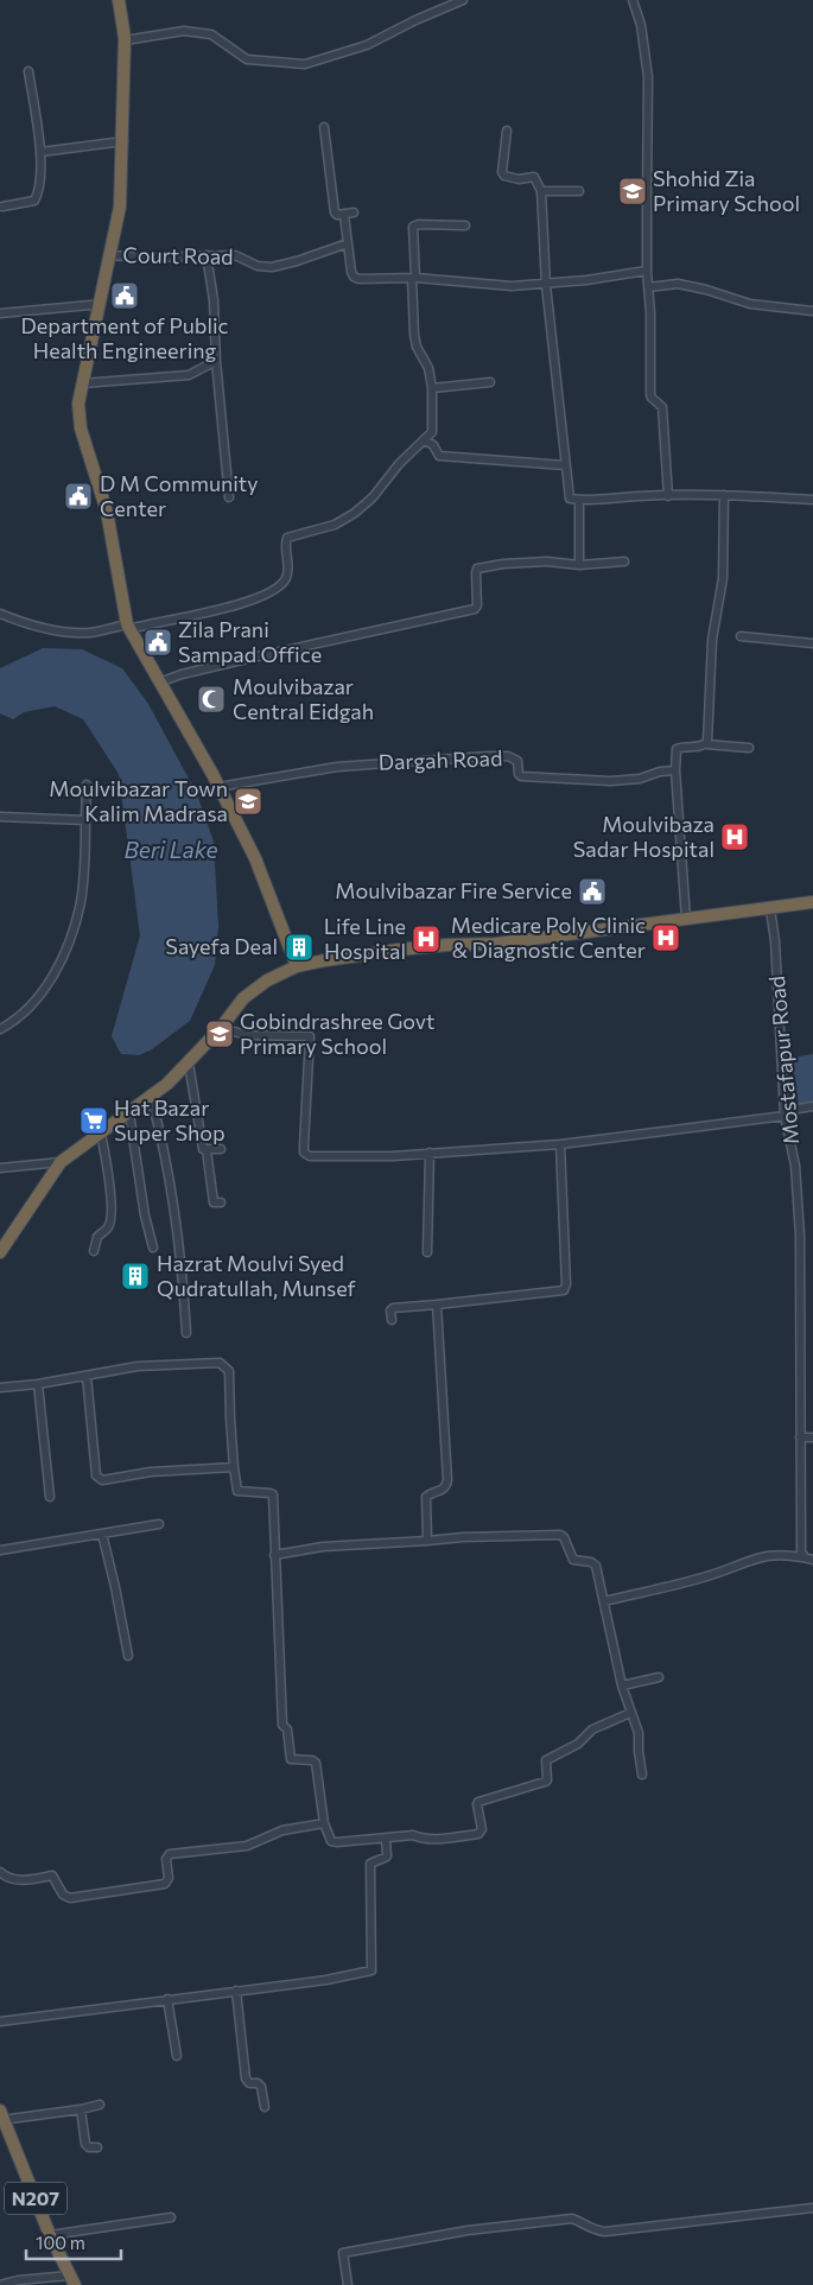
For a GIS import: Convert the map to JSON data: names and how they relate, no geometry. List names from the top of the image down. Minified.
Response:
{"streets":{"highway":["N207"],"street":["Court Road","Dargah Road","Mostafapur Road"]},"water":["Beri Lake"],"places":{"school or university":["Shohid Zia Primary School","Moulvibazar Town Kalim Madrasa","Gobindrashree Govt Primary School"],"public building":["Department of Public Health Engineering","D M Community Center","Zila Prani Sampad Office","Moulvibazar Fire Service"],"mosque":["Moulvibazar Central Eidgah"],"hospital":["Moulvibaza Sadar Hospital","Medicare Poly Clinic & Diagnostic Center","Life Line Hospital"],"building":["Sayefa Deal","Hazrat Moulvi Syed Qudratullah, Munsef"],"supermarket":["Hat Bazar Super Shop"]},"scale_bar":"100 m"}
